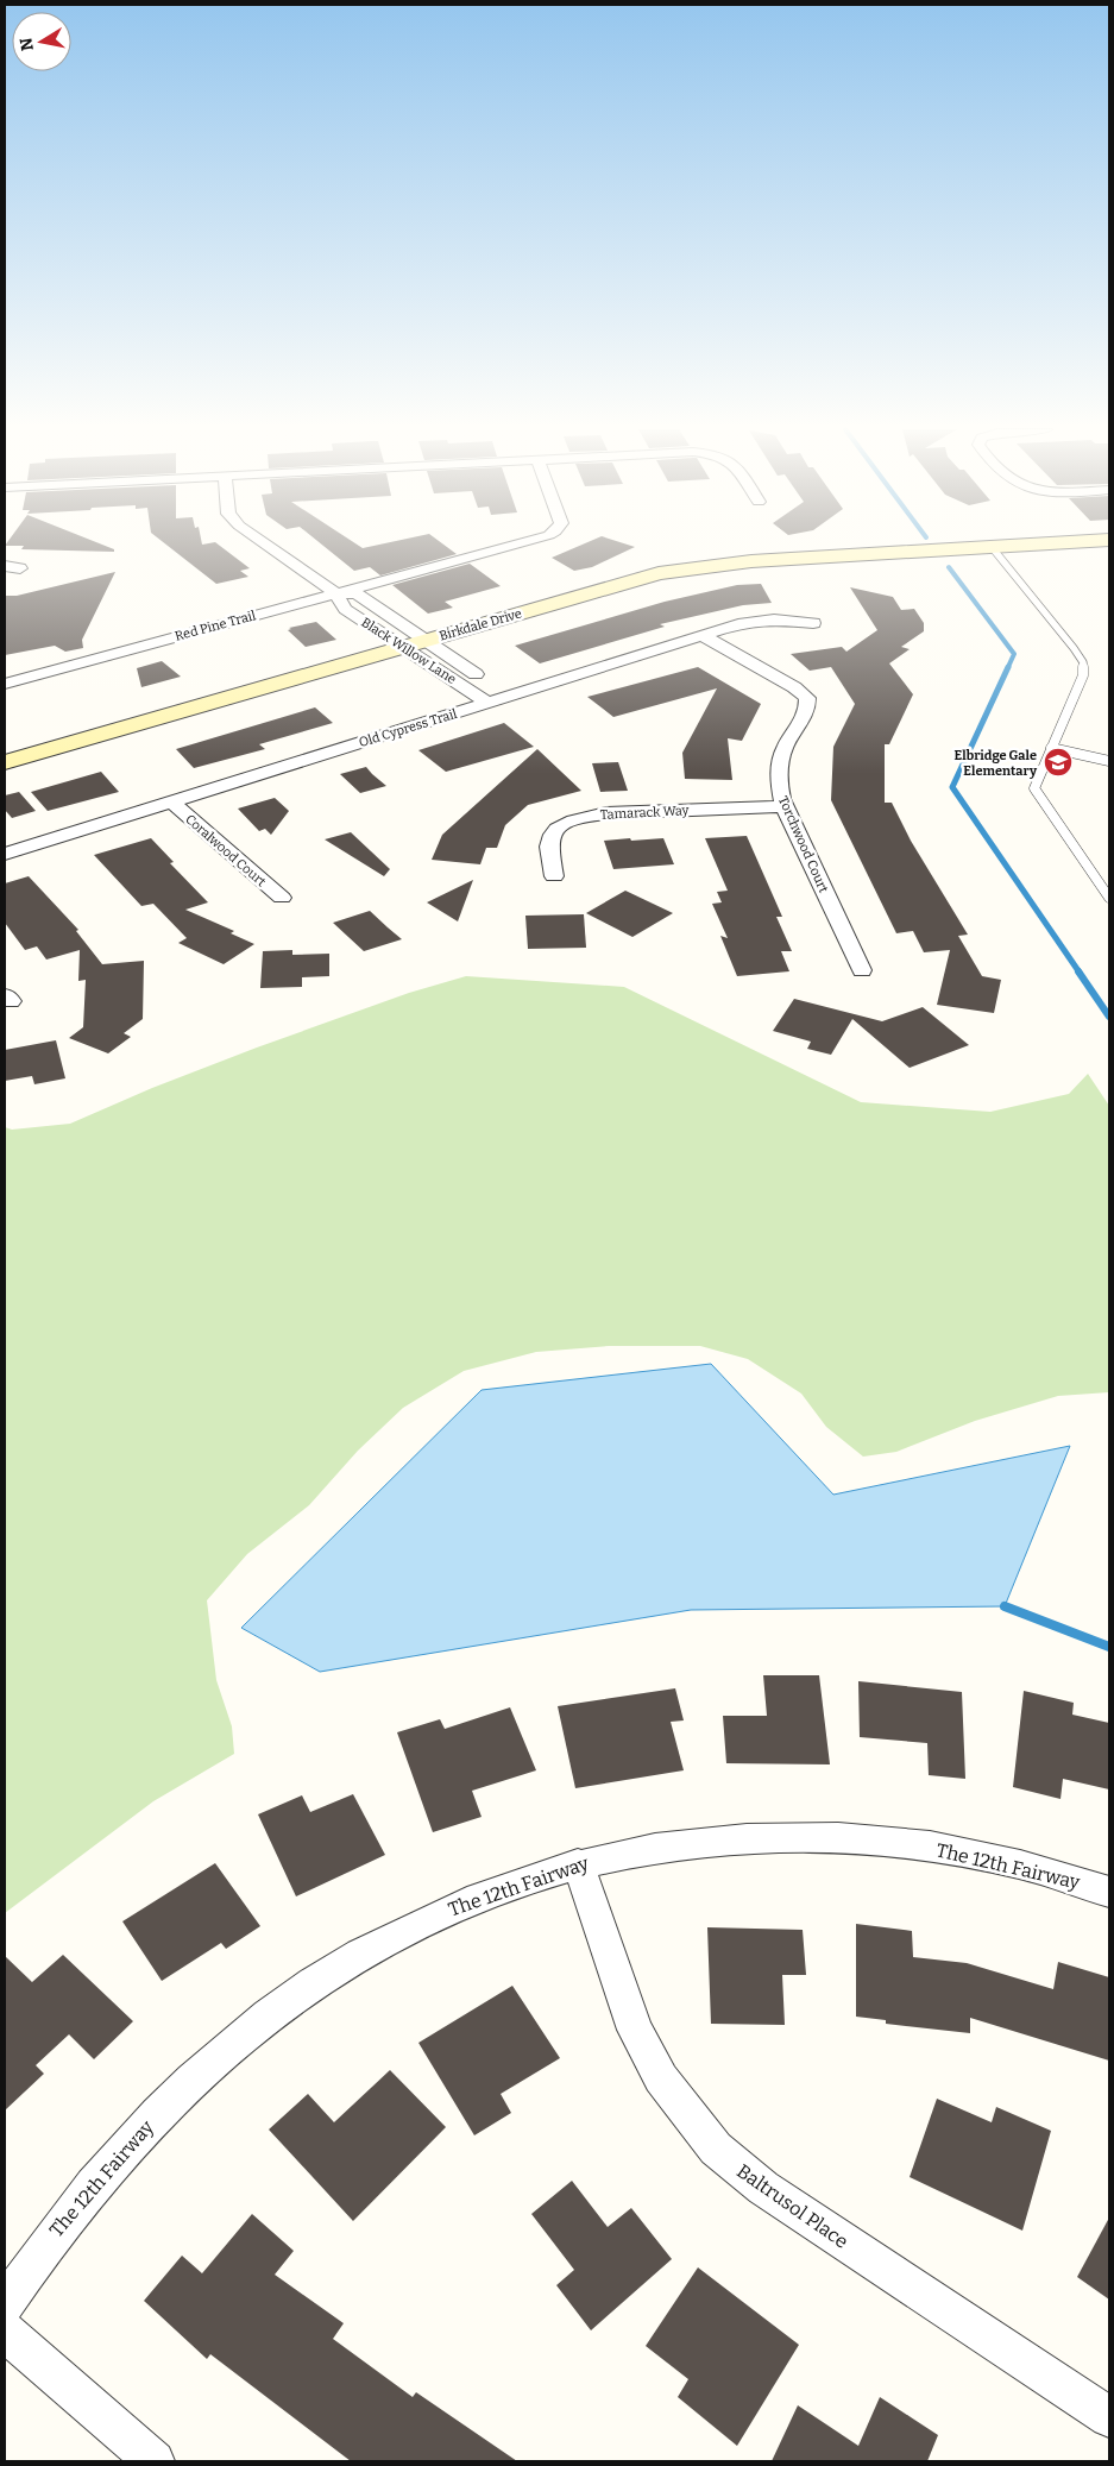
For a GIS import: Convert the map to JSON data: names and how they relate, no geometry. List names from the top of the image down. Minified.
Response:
{"streets":{"street":["Birkdale Drive","Red Pine Trail","Black Willow Lane","Old Cypress Trail","Tamarack Way","Torchwood Court","Coralwood Court","The 12th Fairway","Baltrusol Place"]},"crossings":[["Birkdale Drive","Black Willow Lane"],["Red Pine Trail","Black Willow Lane"],["Black Willow Lane","Old Cypress Trail"],["Old Cypress Trail","Torchwood Court"],["Old Cypress Trail","Coralwood Court"],["Tamarack Way","Torchwood Court"],["The 12th Fairway","Baltrusol Place"]],"places":{"school or university":["Elbridge Gale Elementary"]},"north":"left"}
